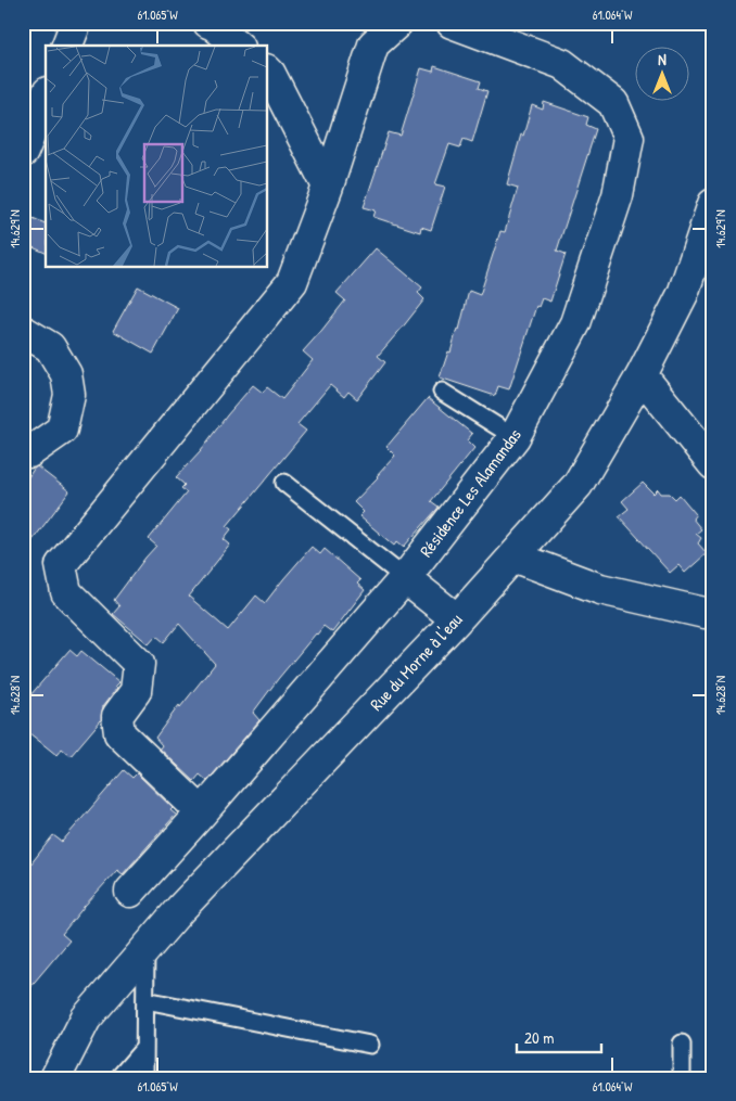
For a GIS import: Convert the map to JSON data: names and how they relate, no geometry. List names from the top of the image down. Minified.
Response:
{"streets":{"street":["Résidence Les Alamandas","Rue du Morne à l'eau"]},"scale_bar":"20 m","north":"top","coordinates":["61.065°W","61.064°W","14.629°N","14.628°N"]}
